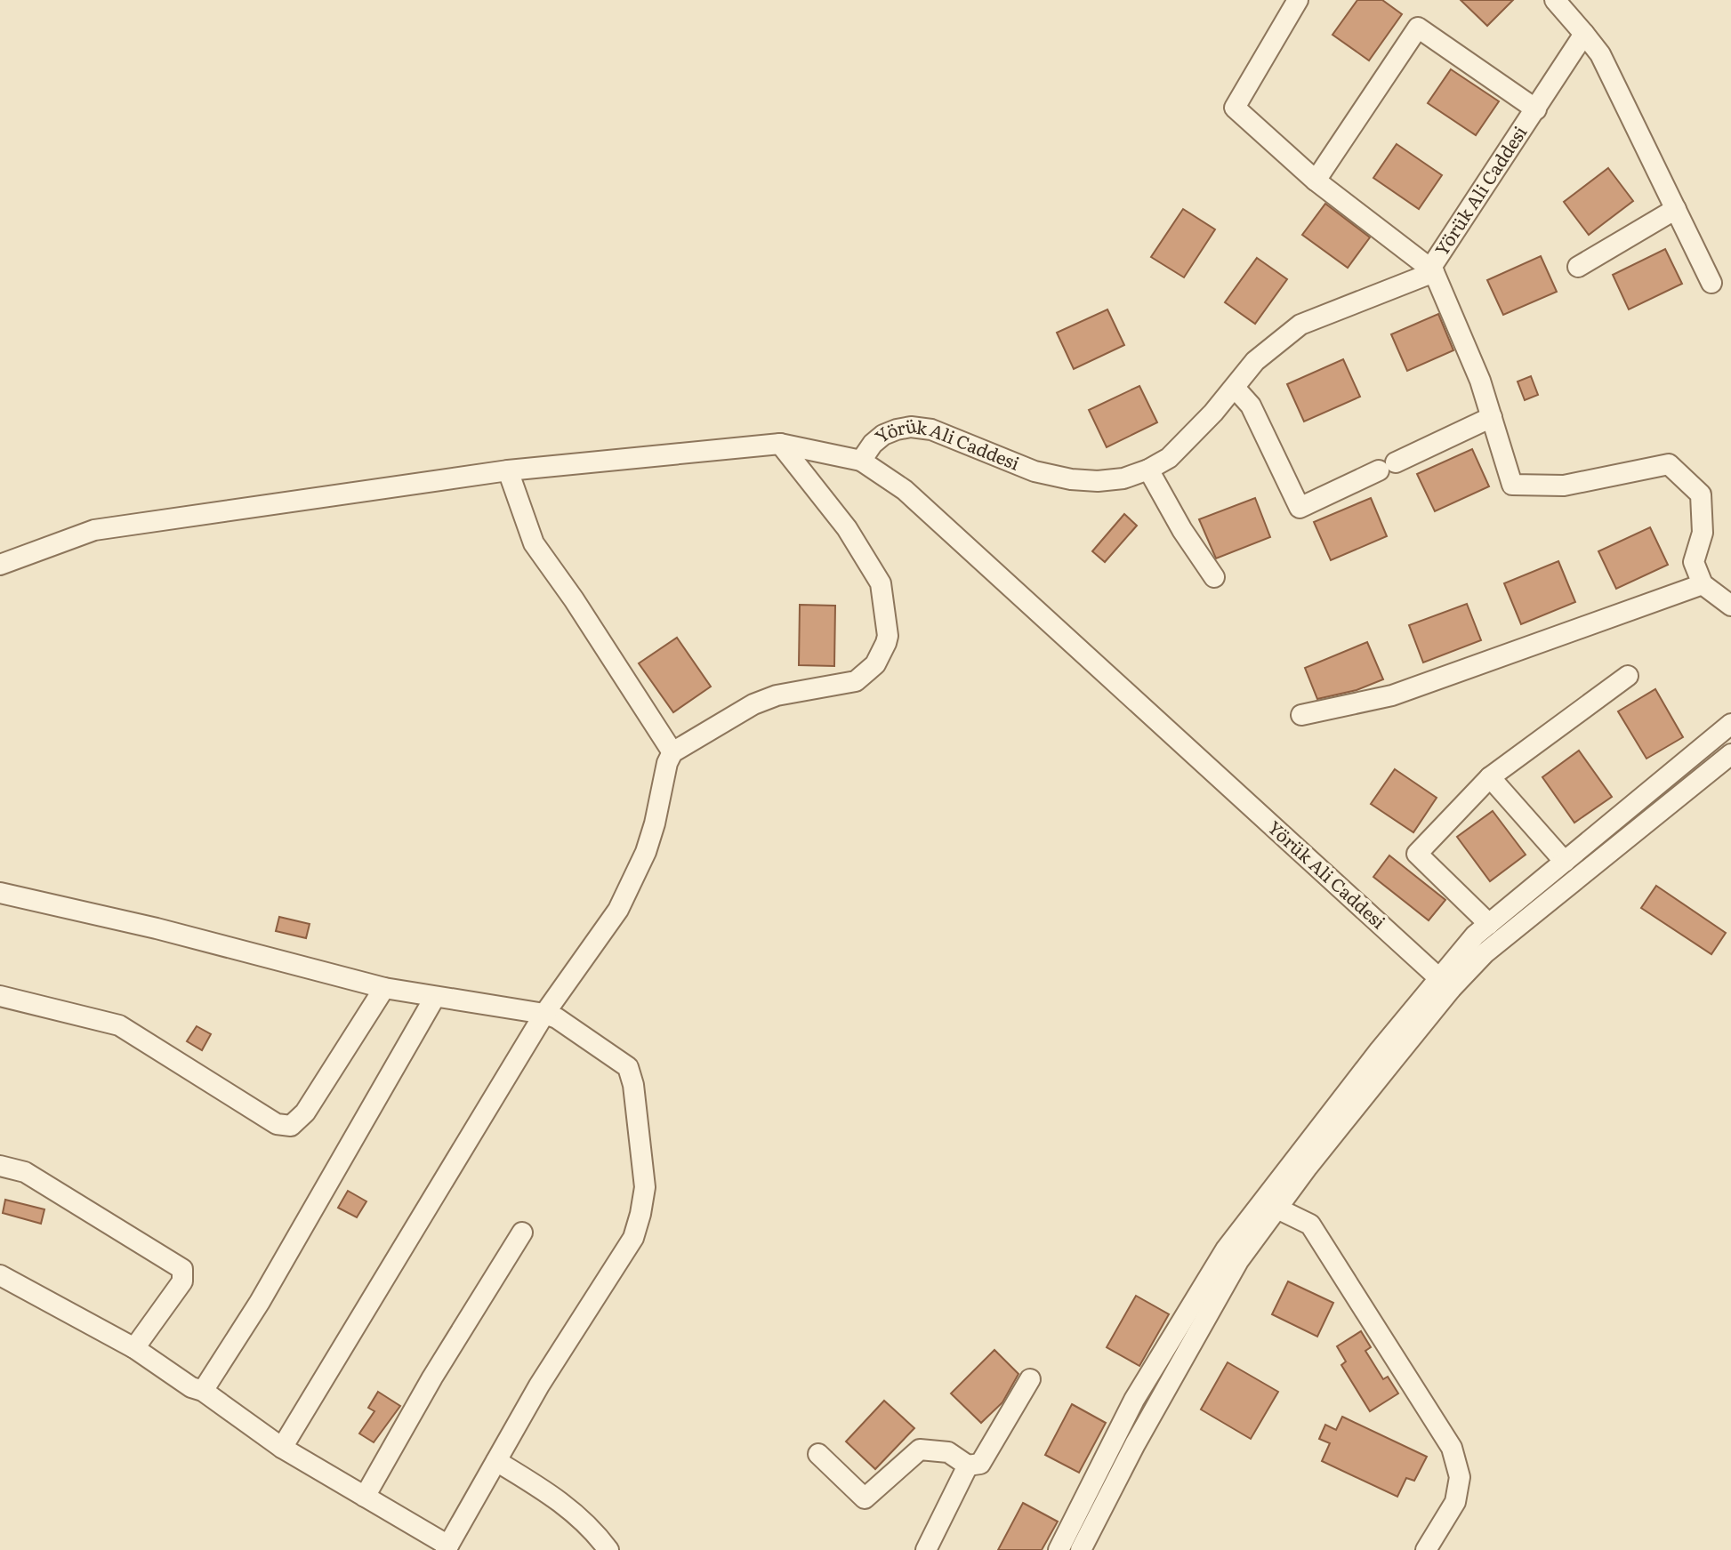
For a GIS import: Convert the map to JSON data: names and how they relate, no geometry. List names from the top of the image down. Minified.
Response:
{"streets":{"street":["Yörük Ali Caddesi"]}}
